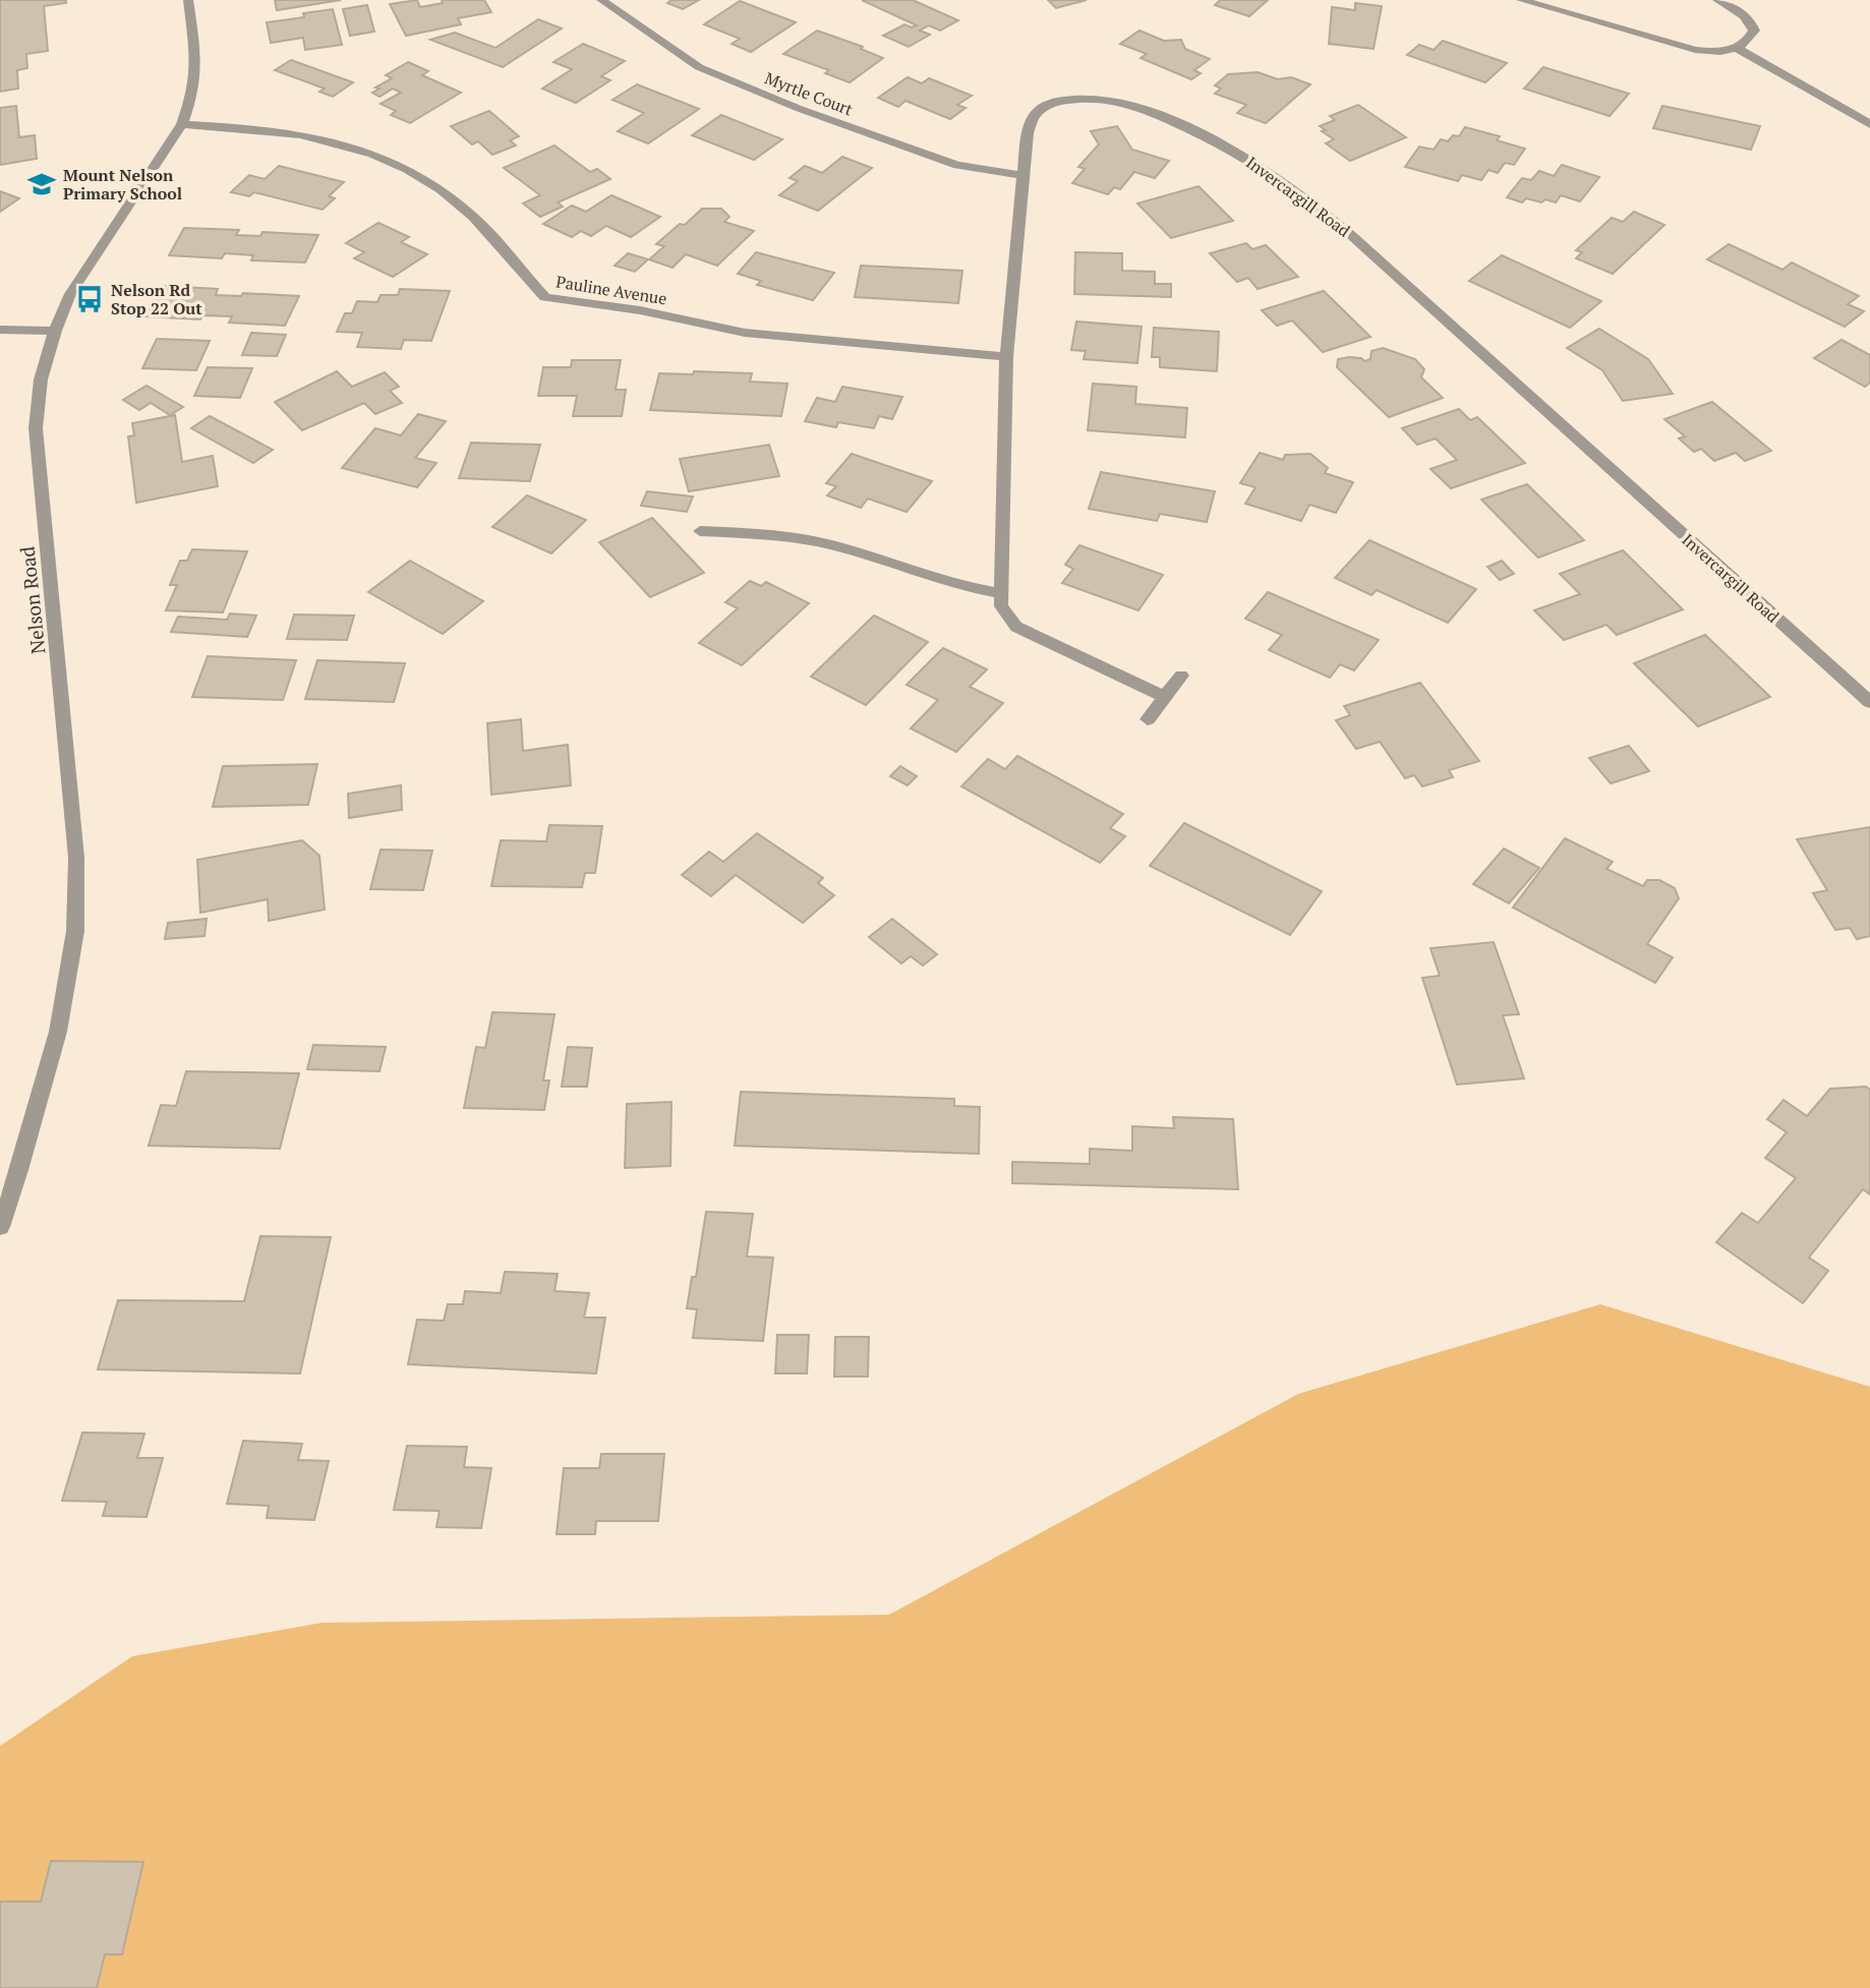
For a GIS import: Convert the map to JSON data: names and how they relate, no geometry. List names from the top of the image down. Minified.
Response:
{"streets":{"street":["Myrtle Court","Invercargill Road","Pauline Avenue","Nelson Road"]},"crossings":[["Myrtle Court","Invercargill Road"],["Invercargill Road","Pauline Avenue"],["Pauline Avenue","Nelson Road"]],"places":{"school or university":["Mount Nelson Primary School"],"bus stop":["Nelson Rd Stop 22 Out"]}}
